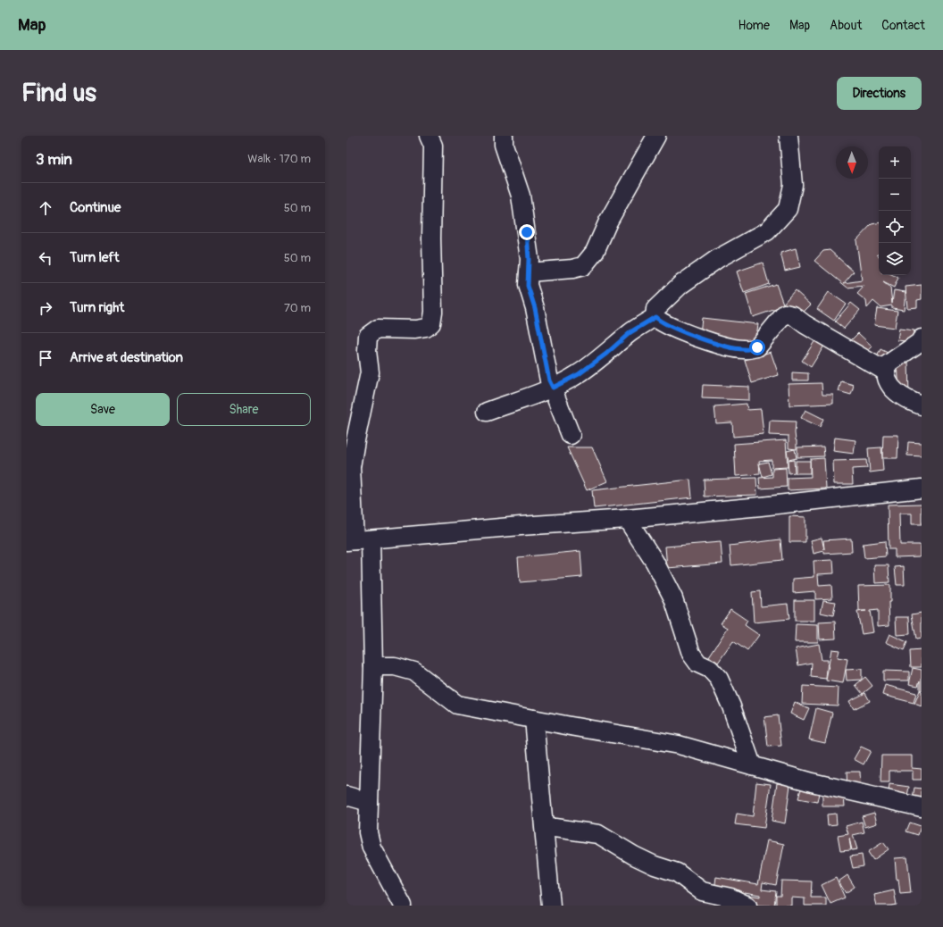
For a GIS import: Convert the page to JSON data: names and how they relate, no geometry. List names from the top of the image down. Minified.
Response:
{"north":"bottom","page":{"header":"Map","nav":["Home","Map","About","Contact"],"buttons":["Directions",["Save","Share"]],"title":"Find us","heading":["3 min","Walk · 170 m"],"map_buttons":["+","−"],"list":[["Continue","50 m"],["Turn left","50 m"],["Turn right","70 m"],"Arrive at destination"]}}
